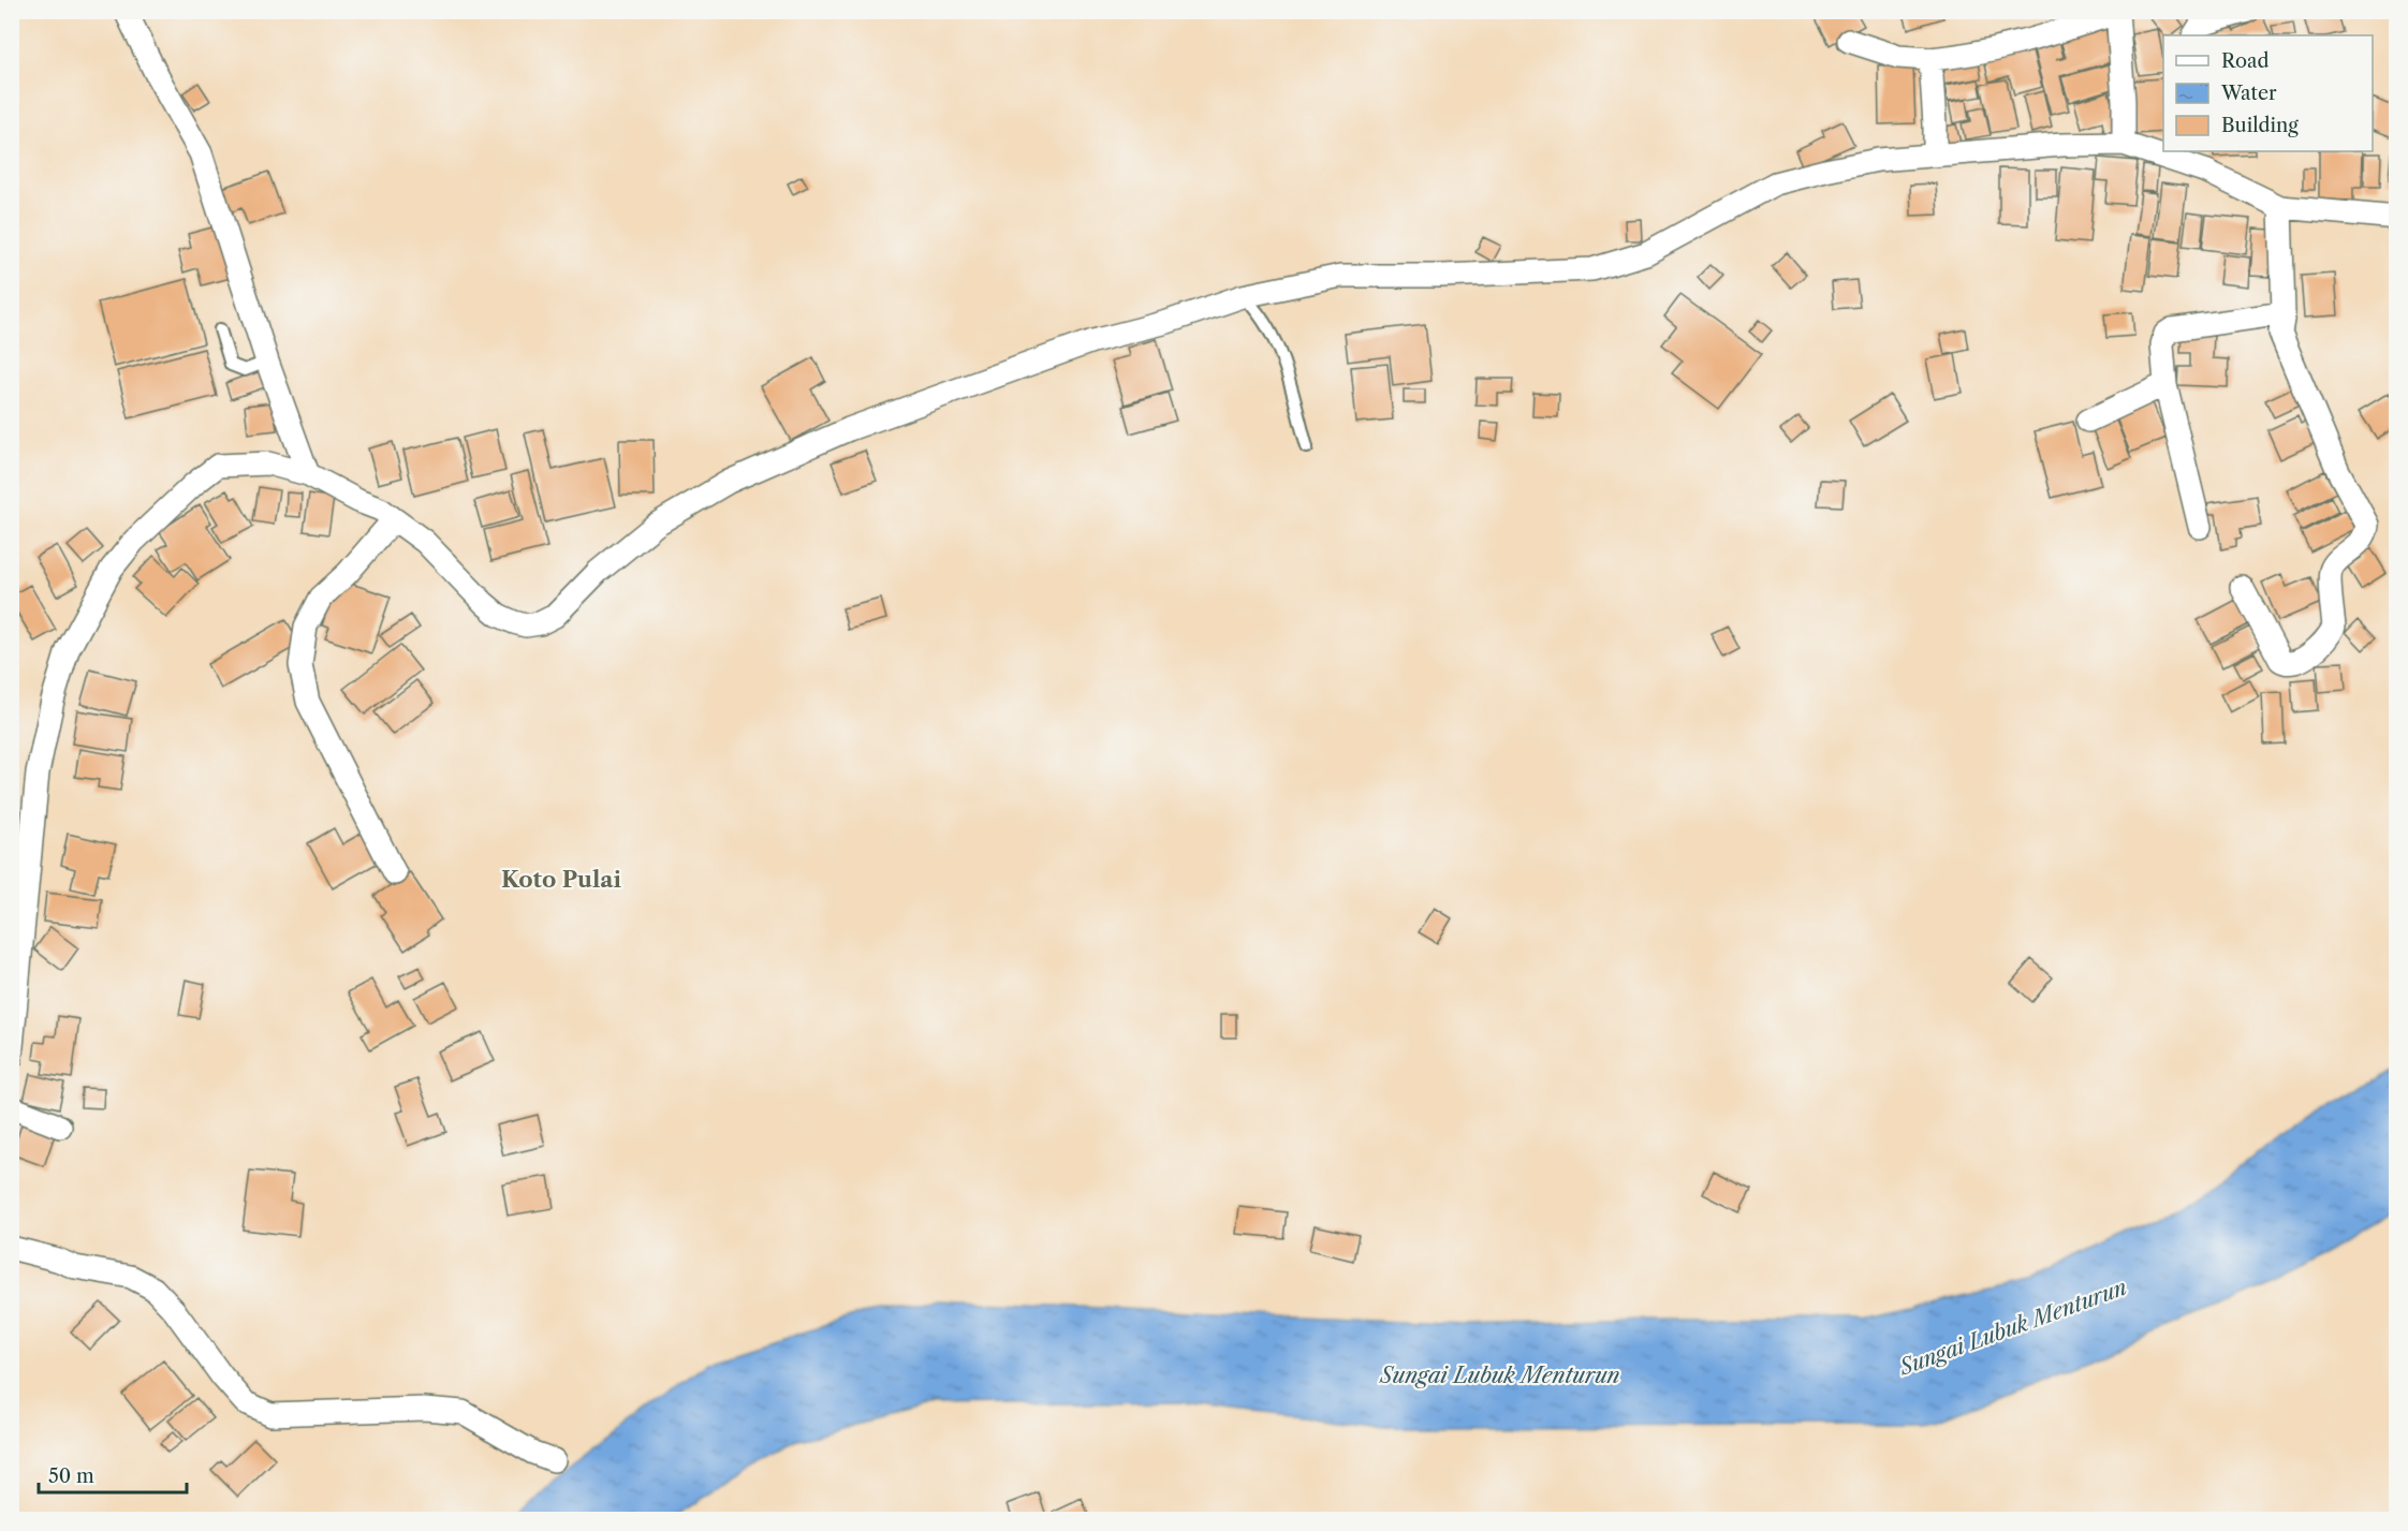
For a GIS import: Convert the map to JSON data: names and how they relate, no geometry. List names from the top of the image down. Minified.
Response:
{"districts":["Koto Pulai"],"water":["Sungai Lubuk Menturun"],"legend":["Road","Water","Building"],"scale_bar":"50 m"}
